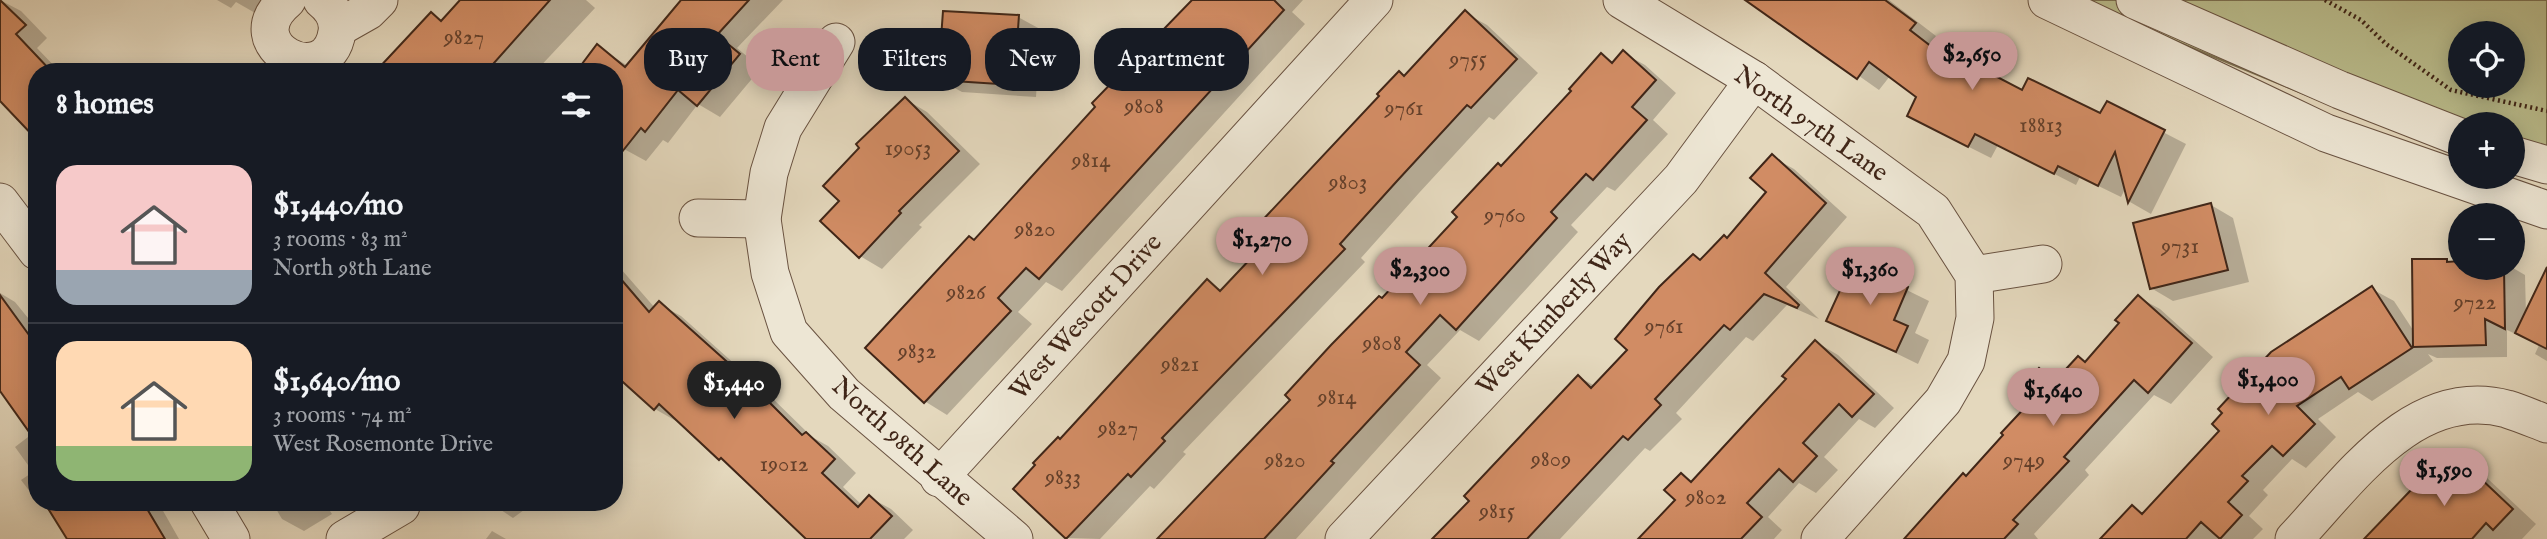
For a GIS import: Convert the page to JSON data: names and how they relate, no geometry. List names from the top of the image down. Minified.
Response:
{"streets":{"street":["North 97th Lane","West Kimberly Way","West Wescott Drive","North 98th Lane"]},"crossings":[["North 97th Lane","West Kimberly Way"],["West Wescott Drive","North 98th Lane"]],"house_numbers":["9827","9755","9808","9761","18813","19053","9814","9803","9760","9820","9731","9826","9722","9761","9808","9832","9821","9814","9827","9809","9820","9749","19012","9833","9802","9815"],"page":{"map_buttons":["+","−"],"chip":["Buy","Rent","Filters","New","Apartment"],"price":["$2,650","$1,270","$2,300","$1,360","$1,400","$1,440","$1,640","$1,590"],"heading":"8 homes","list":[{"name":"$1,440/mo","note":"3 rooms · 83 m² · North 98th Lane"},{"name":"$1,640/mo","note":"3 rooms · 74 m² · West Rosemonte Drive"}]}}
